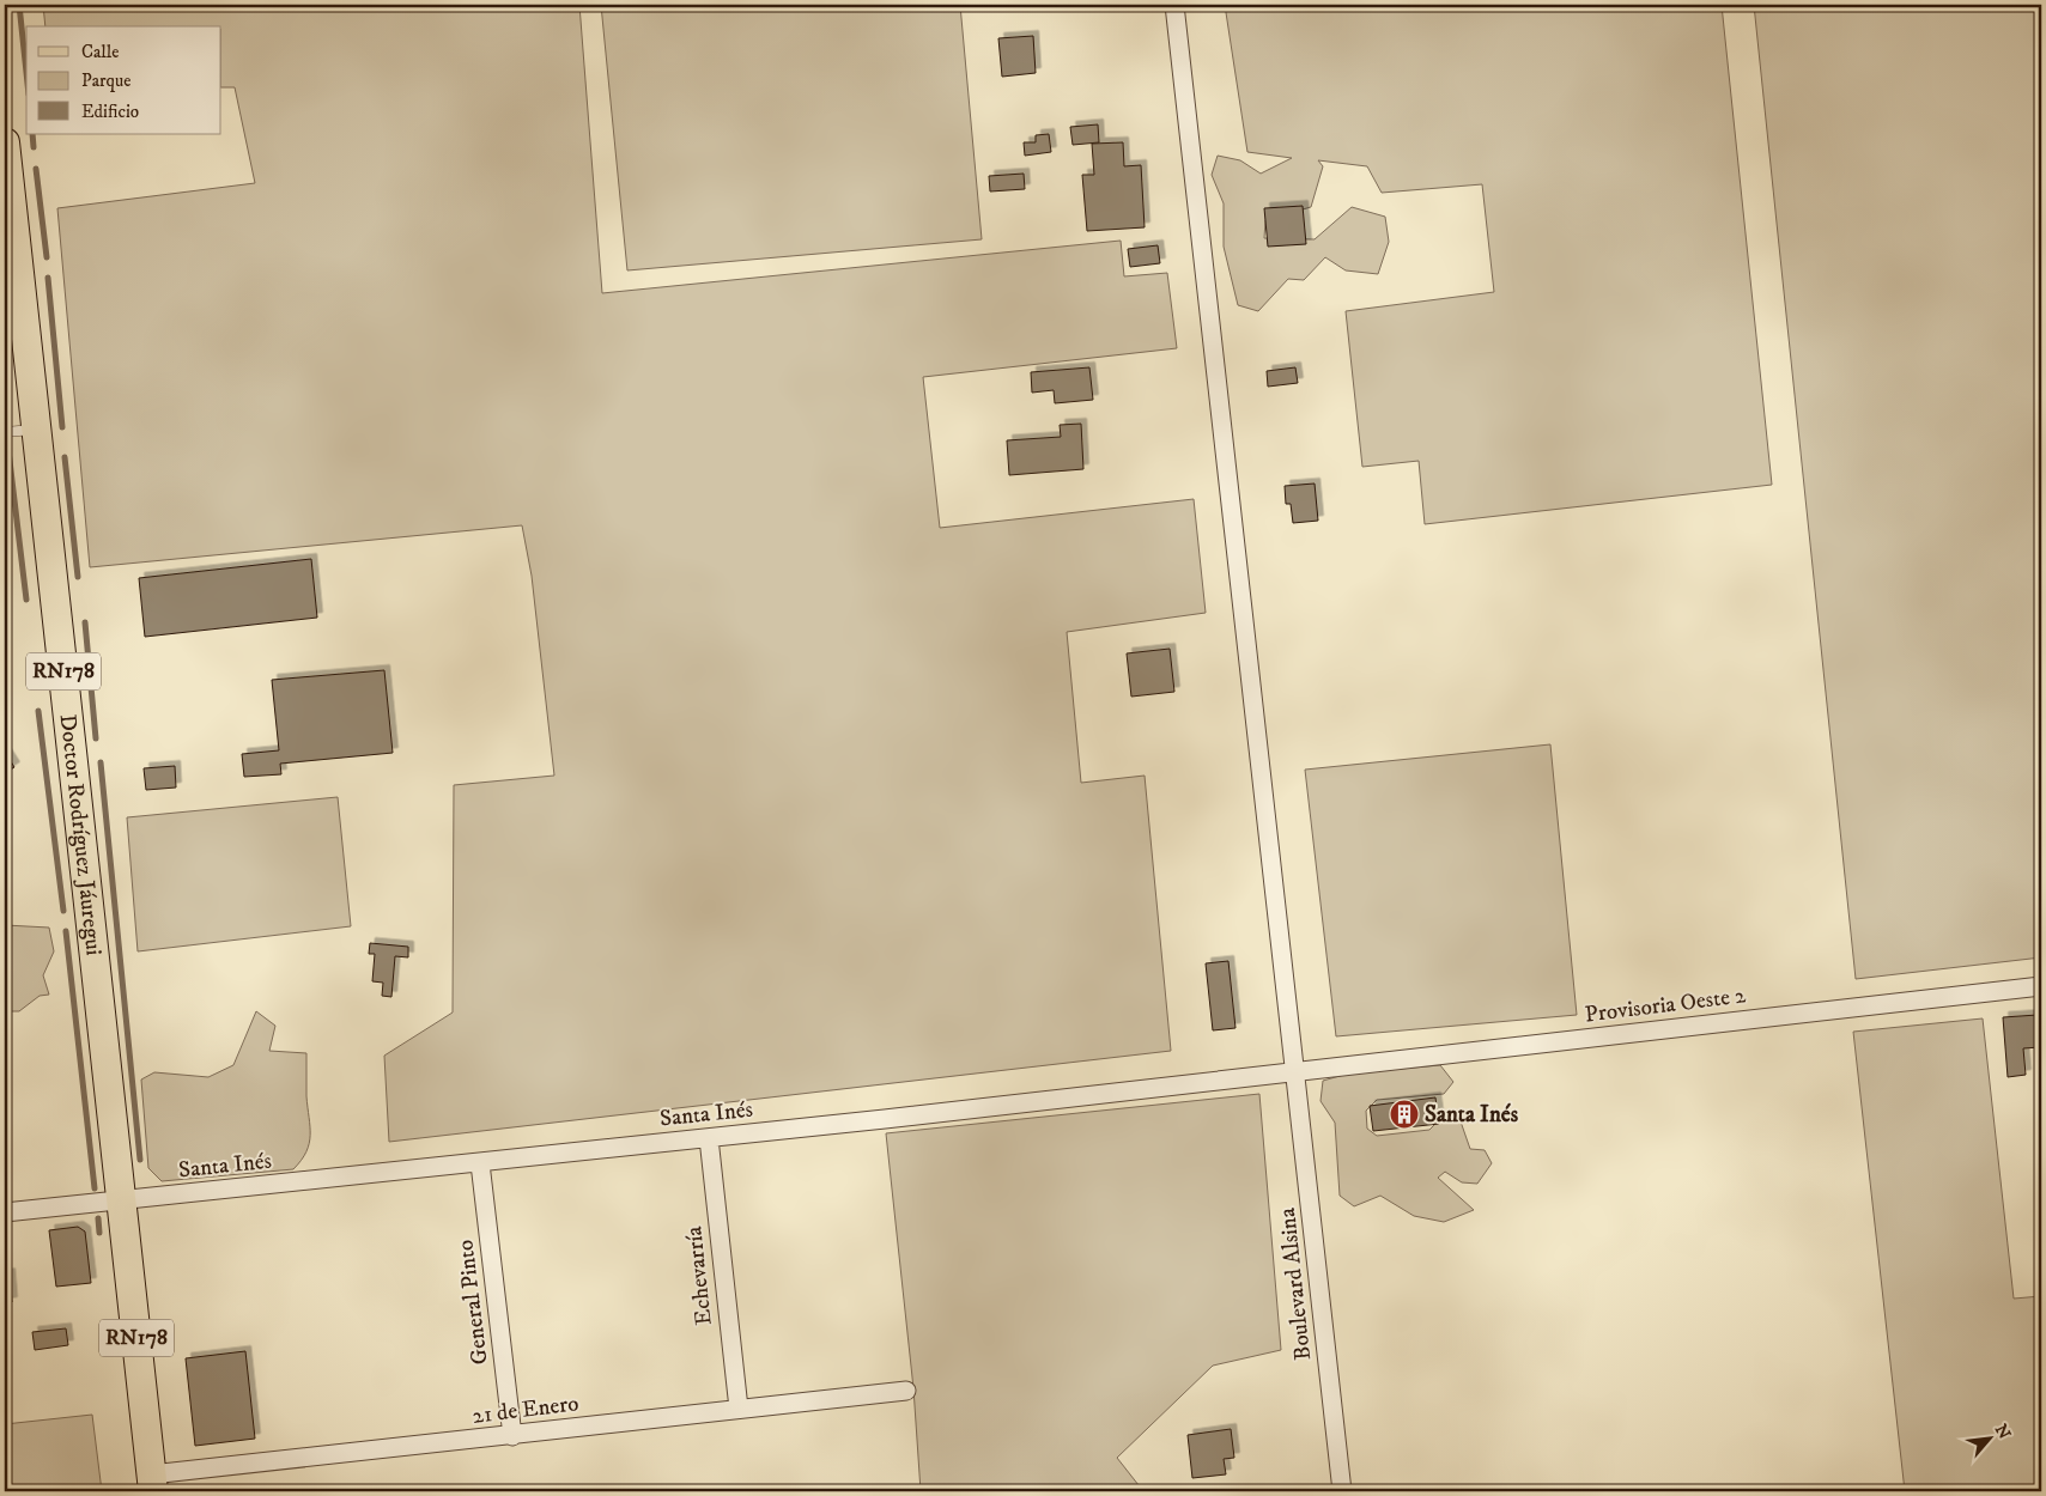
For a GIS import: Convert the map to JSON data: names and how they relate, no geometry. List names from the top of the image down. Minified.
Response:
{"streets":{"main road":["RN178","Doctor Rodríguez Jáuregui"],"street":["Provisoria Oeste 2","Santa Inés","Echevarría","Boulevard Alsina","General Pinto","21 de Enero"]},"crossings":[["Doctor Rodríguez Jáuregui","Santa Inés"],["Doctor Rodríguez Jáuregui","21 de Enero"],["Provisoria Oeste 2","Santa Inés"],["Provisoria Oeste 2","Boulevard Alsina"],["Santa Inés","Echevarría"],["Santa Inés","Boulevard Alsina"],["Santa Inés","General Pinto"],["Echevarría","21 de Enero"],["General Pinto","21 de Enero"]],"places":{"building":["Santa Inés"]},"legend":["Calle","Parque","Edificio"],"north":"top right"}
